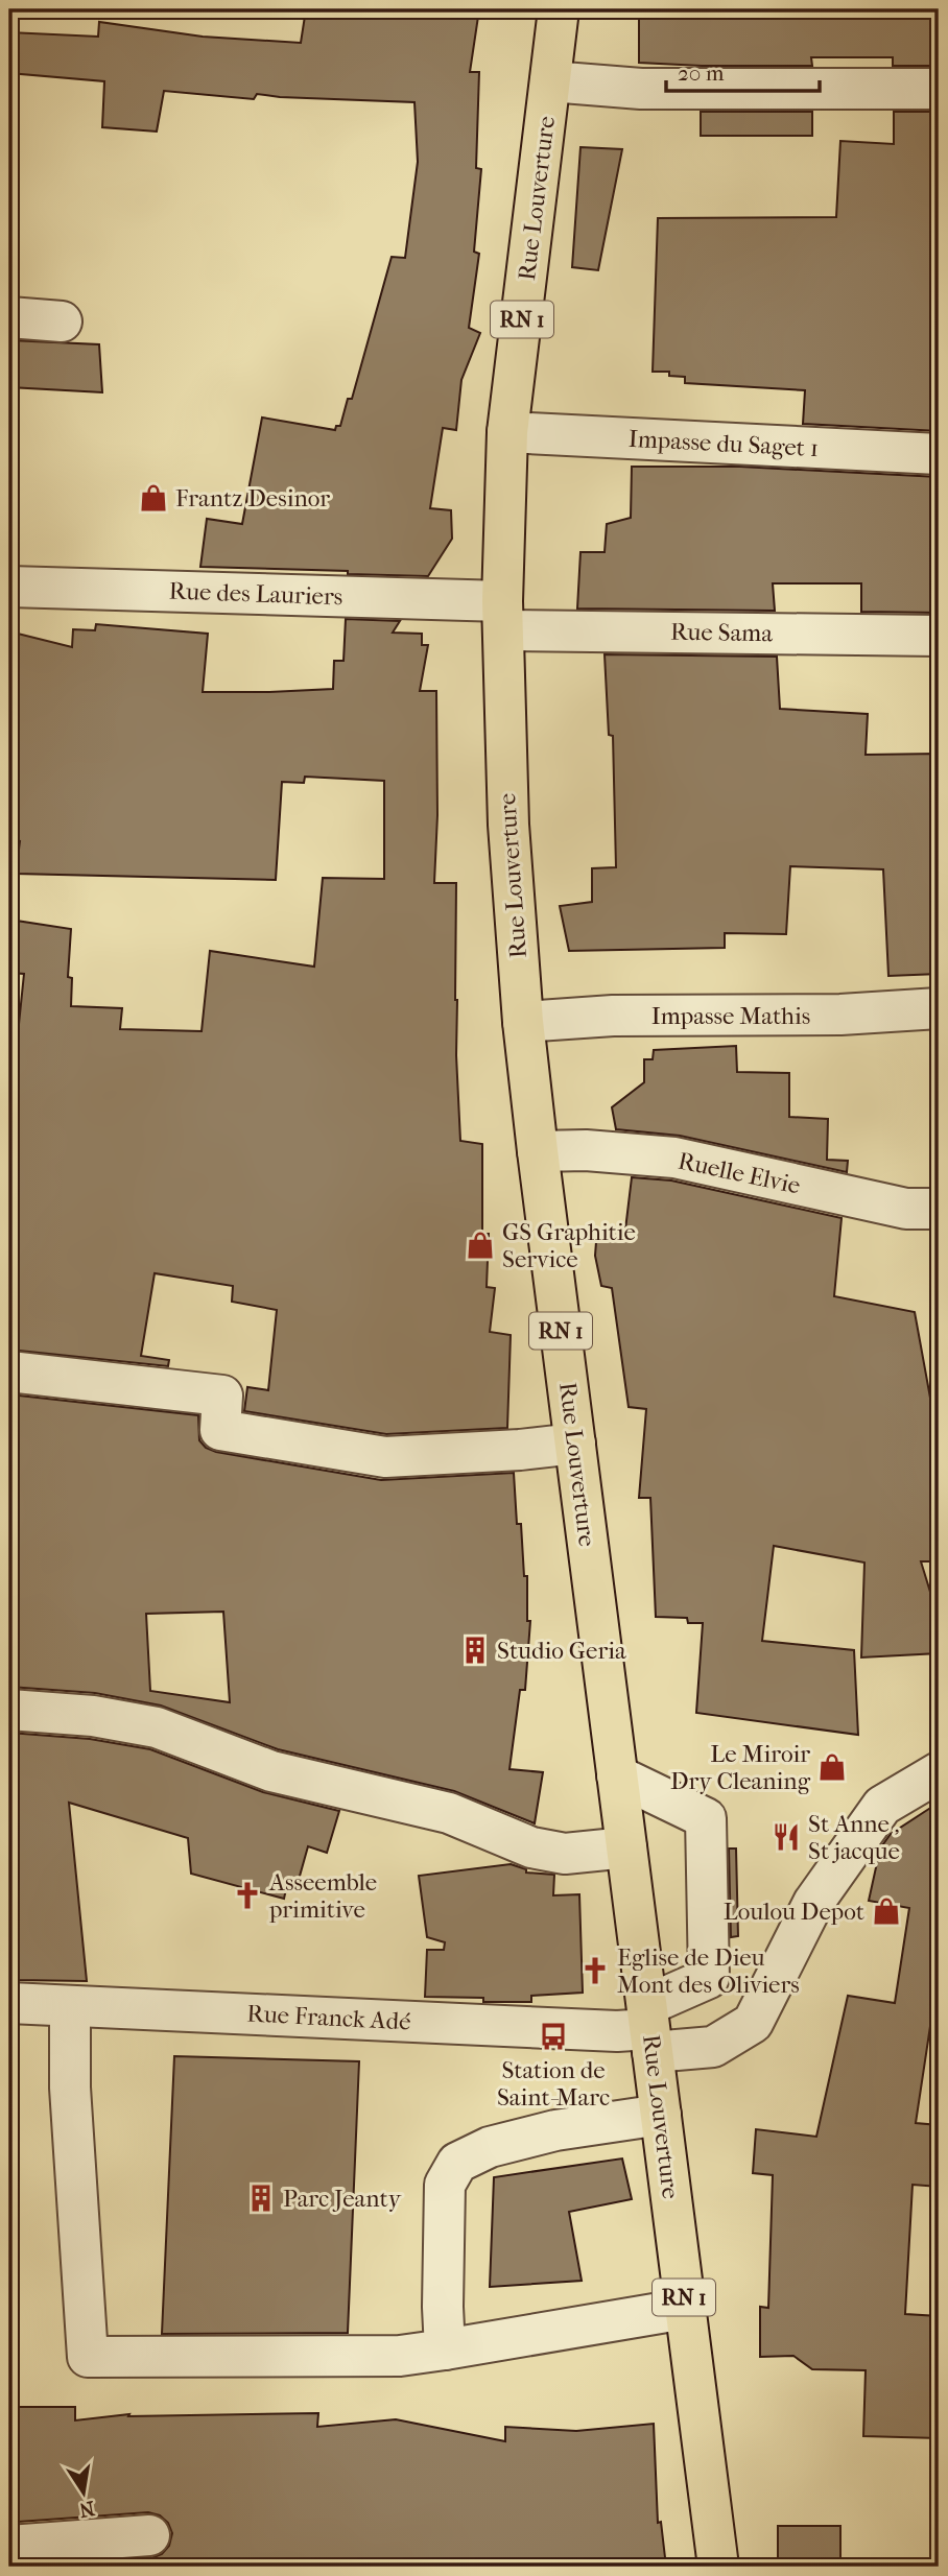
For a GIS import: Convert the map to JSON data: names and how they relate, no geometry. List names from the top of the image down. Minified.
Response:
{"streets":{"main road":["Rue Louverture","RN 1"],"street":["Impasse du Saget 1","Rue des Lauriers","Rue Sama","Impasse Mathis","Ruelle Elvie","Rue Franck Adé"]},"crossings":[["Rue Louverture","Impasse du Saget 1"],["Rue Louverture","Rue des Lauriers"],["Rue Louverture","Rue Sama"],["Rue Louverture","Impasse Mathis"],["Rue Louverture","Ruelle Elvie"],["Rue Louverture","Rue Franck Adé"],["Rue des Lauriers","Rue Sama"]],"places":{"shop":["Frantz Desinor","GS Graphitie Service","Le Miroir Dry Cleaning","Loulou Depot"],"building":["Studio Geria","Parc Jeanty"],"restaurant":["St Anne , St jacque"],"church":["Asseemble primitive","Eglise de Dieu Mont des Oliviers"],"bus stop":["Station de Saint-Marc"]},"scale_bar":"20 m","north":"bottom"}
